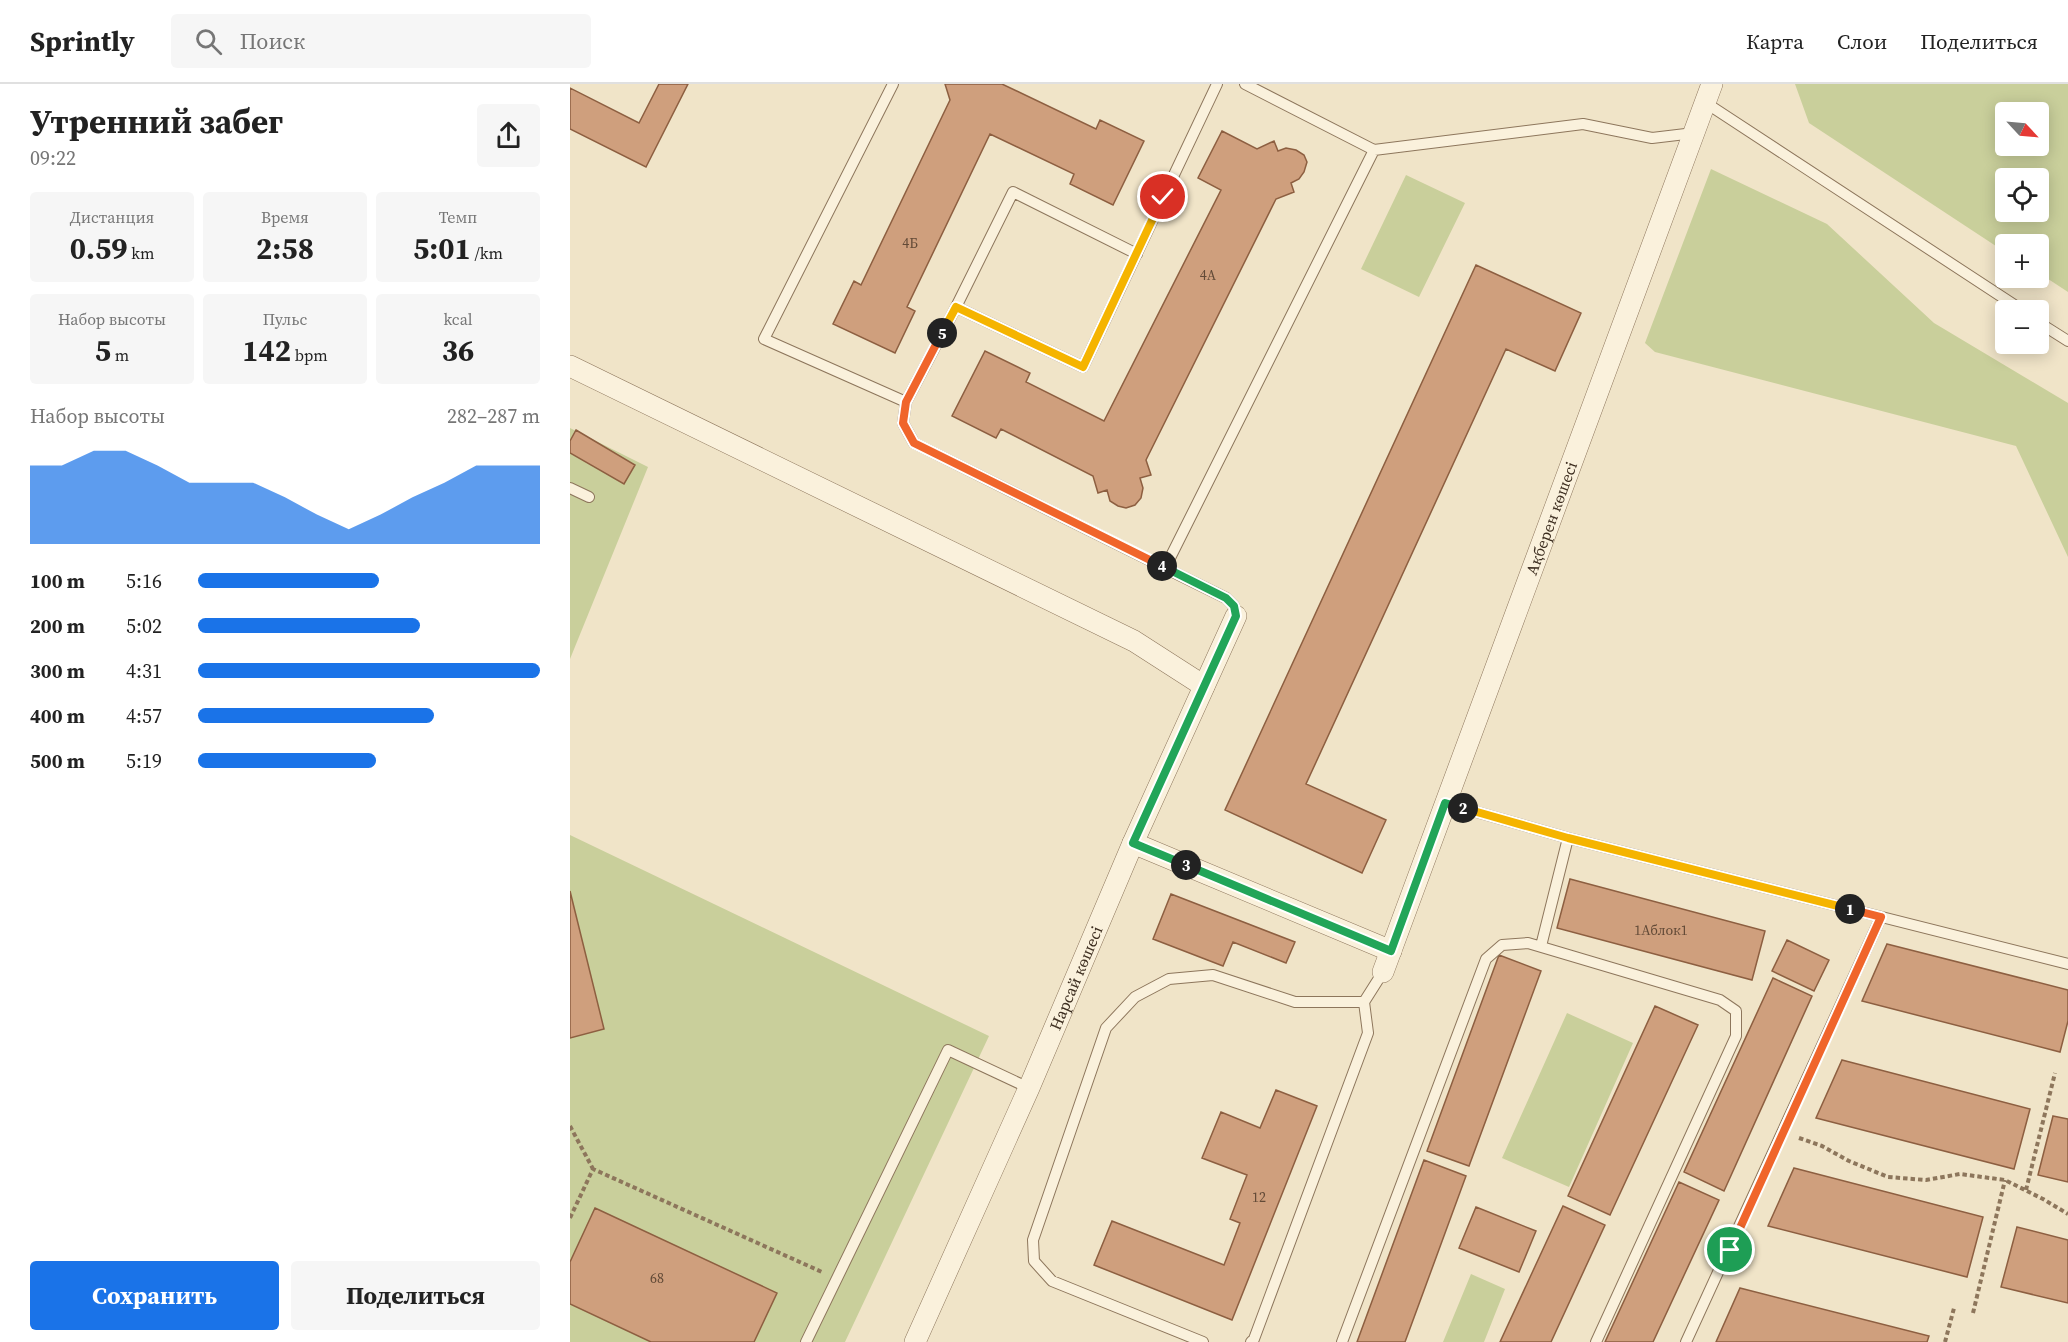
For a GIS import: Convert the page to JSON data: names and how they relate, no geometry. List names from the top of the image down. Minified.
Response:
{"streets":{"street":["Ақберен көшесі","Нарсай көшесі"]},"house_numbers":["4Б","4А","1Аблок1","12","68"],"north":"bottom right","page":{"header":"Sprintly","search":"Поиск","nav":["Карта","Слои","Поделиться"],"heading":["Утренний забег","09:22"],"map_buttons":["+","−"],"stats":[["Дистанция","0.59 km"],["Время","2:58"],["Темп","5:01 /km"],["Набор высоты","5 m"],["Пульс","142 bpm"],["kcal","36"]],"pins":["5","4","2","3","1"],"chart":["Набор высоты","282–287 m"],"list":[{"name":"100 m","note":"5:16"},{"name":"200 m","note":"5:02"},{"name":"300 m","note":"4:31"},{"name":"400 m","note":"4:57"},{"name":"500 m","note":"5:19"}],"buttons":["Сохранить","Поделиться"]}}
